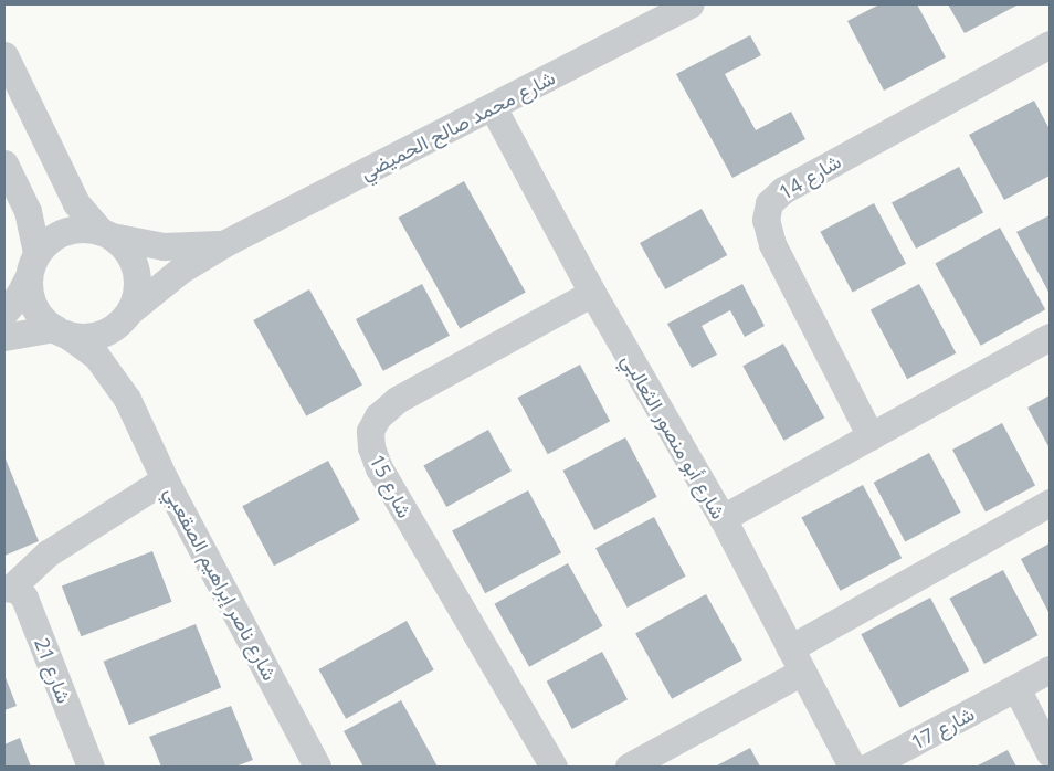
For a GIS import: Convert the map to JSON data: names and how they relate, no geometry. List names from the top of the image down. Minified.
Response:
{"streets":{"street":["شارع محمد صالح الحميضي","شارع 14","شارع أبو منصور الثعالبي","شارع 15","شارع ناصر إبراهيم الصقعبي","شارع 21","شارع 17"]},"crossings":[["شارع محمد صالح الحميضي","شارع أبو منصور الثعالبي"],["شارع محمد صالح الحميضي","شارع ناصر إبراهيم الصقعبي"],["شارع أبو منصور الثعالبي","شارع 15"]]}
